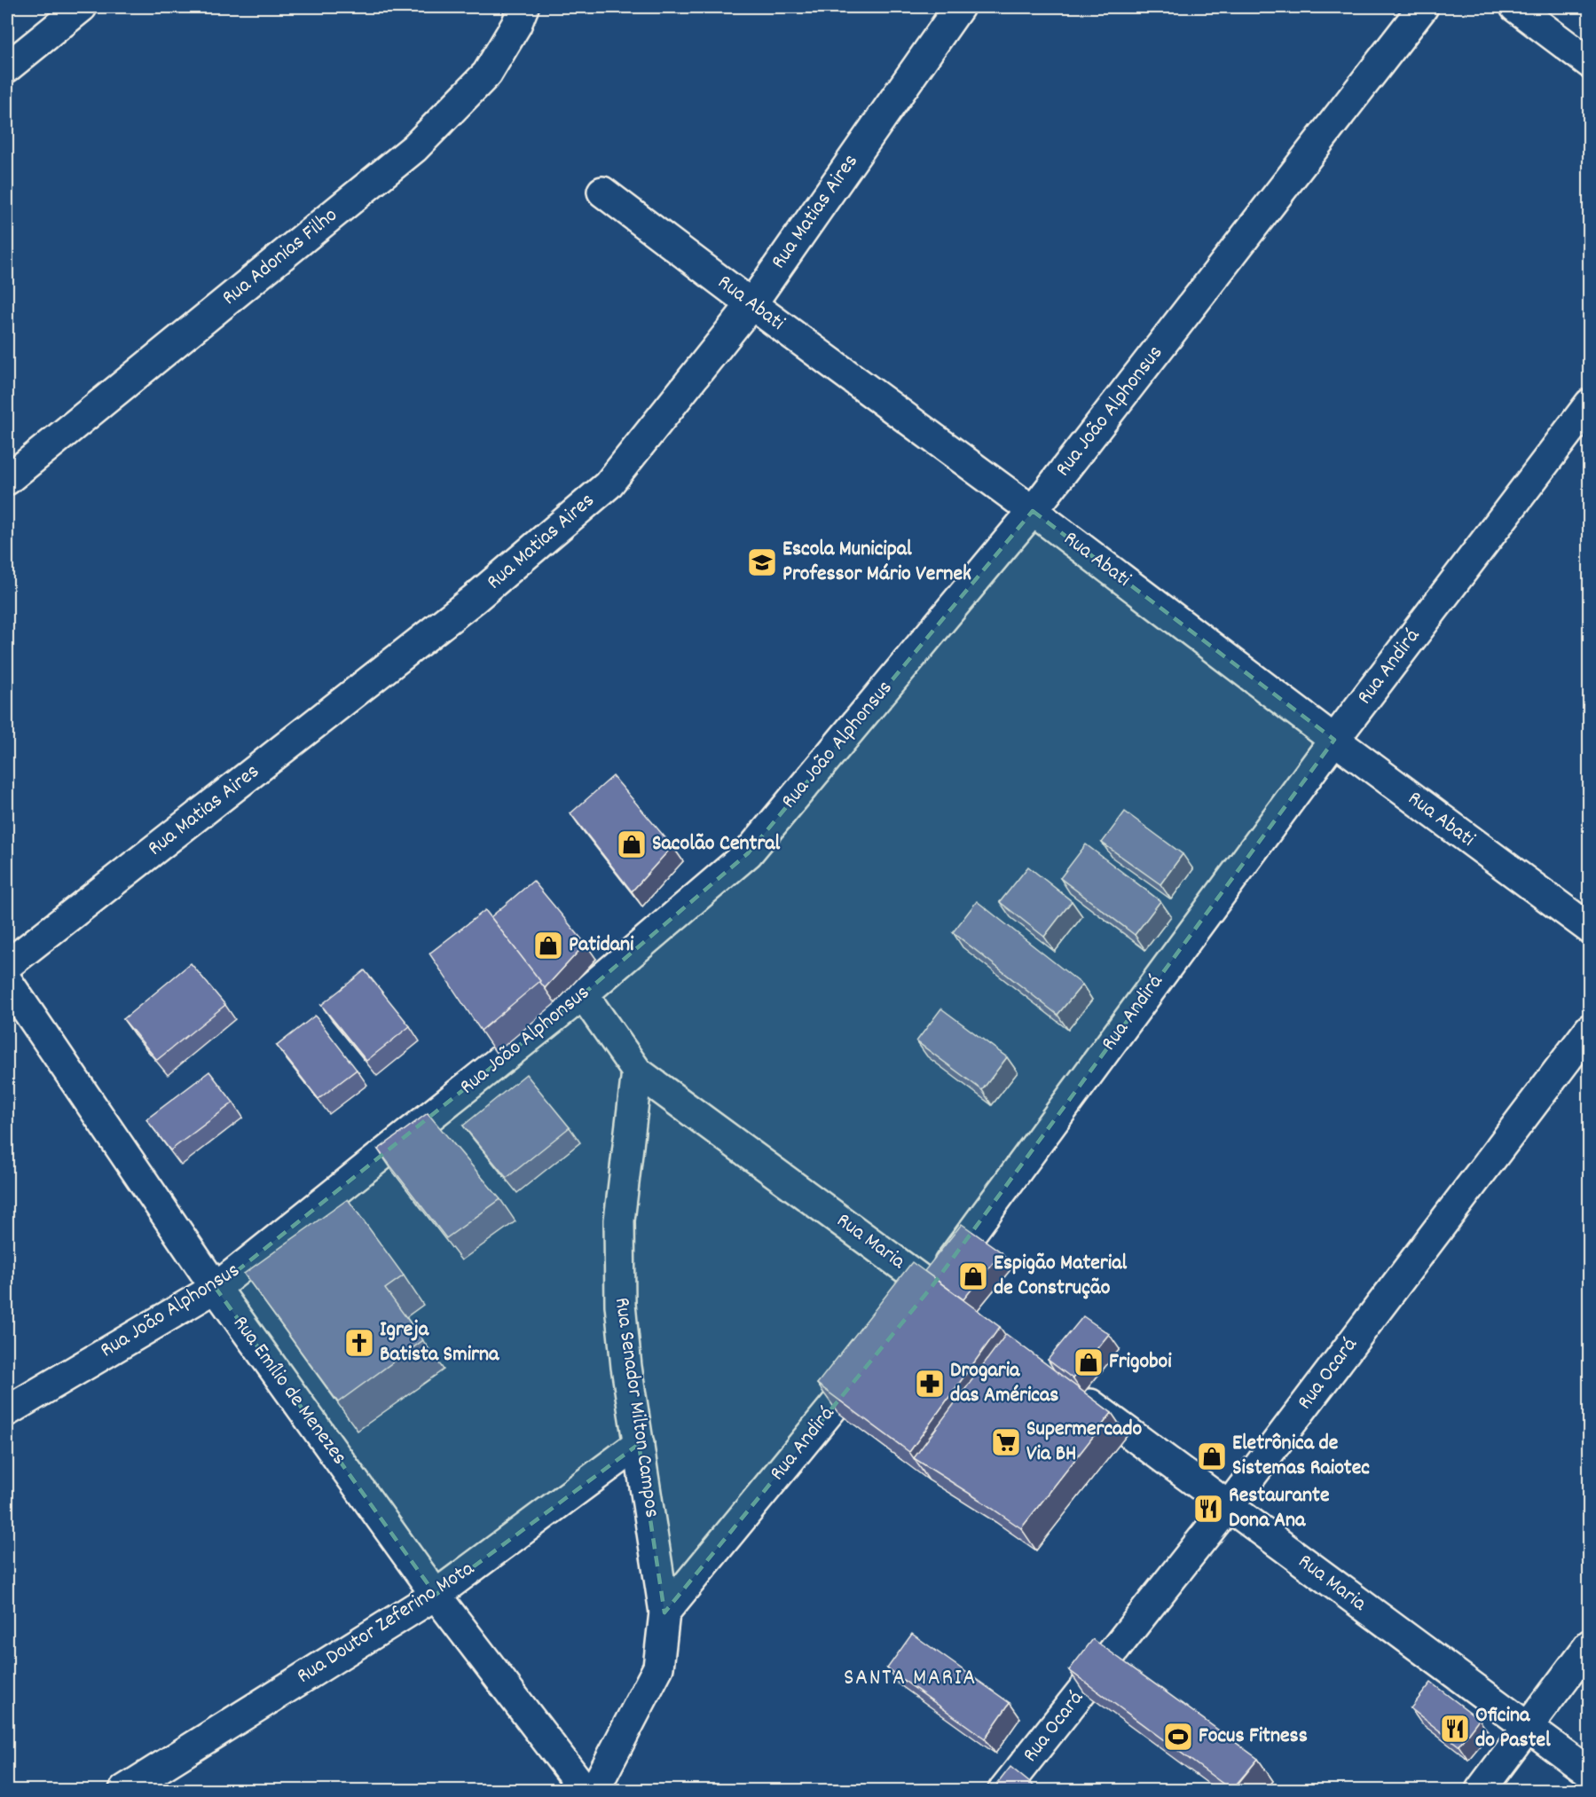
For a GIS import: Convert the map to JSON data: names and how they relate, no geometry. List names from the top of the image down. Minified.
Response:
{"streets":{"street":["Rua Matias Aires","Rua Adonias Filho","Rua Abati","Rua João Alphonsus","Rua Andirá","Rua Maria","Rua Ocará","Rua Emílio de Menezes","Rua Senador Milton Campos","Rua Doutor Zeferino Mota"]},"crossings":[["Rua Matias Aires","Rua Abati"],["Rua Abati","Rua João Alphonsus"],["Rua Abati","Rua Andirá"],["Rua João Alphonsus","Rua Emílio de Menezes"],["Rua Andirá","Rua Maria"],["Rua Andirá","Rua Senador Milton Campos"],["Rua Maria","Rua Ocará"],["Rua Maria","Rua Senador Milton Campos"],["Rua Emílio de Menezes","Rua Doutor Zeferino Mota"],["Rua Senador Milton Campos","Rua Doutor Zeferino Mota"]],"districts":["SANTA MARIA"],"places":{"school or university":["Escola Municipal Professor Mário Vernek"],"shop":["Sacolão Central","Patidani","Espigão Material de Construção","Frigoboi","Eletrônica de Sistemas Raiotec"],"church":["Igreja Batista Smirna"],"pharmacy":["Drogaria das Américas"],"supermarket":["Supermercado Via BH"],"restaurant":["Restaurante Dona Ana","Oficina do Pastel"],"sports":["Focus Fitness"]}}
